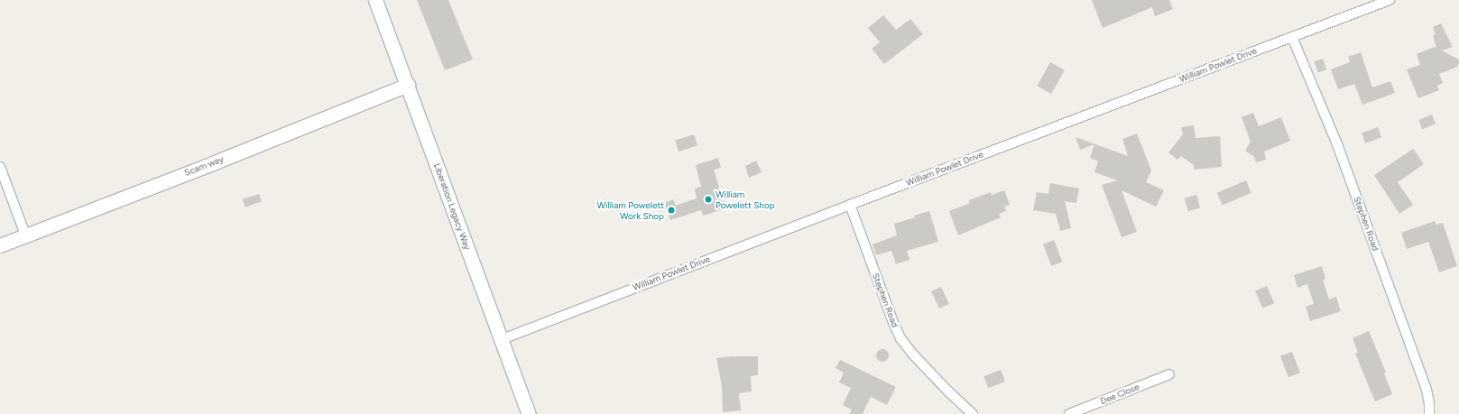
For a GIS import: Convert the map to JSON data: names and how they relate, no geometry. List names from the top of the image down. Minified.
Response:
{"streets":{"main road":["Scam way","Liberation Legacy Way"],"street":["William Powlet Drive","Stephen Road","Dee Close"]},"crossings":[["William Powlet Drive","Liberation Legacy Way"],["William Powlet Drive","Stephen Road"],["Scam way","Liberation Legacy Way"]],"places":["William Powelett Shop","William Powelett Work Shop"]}
